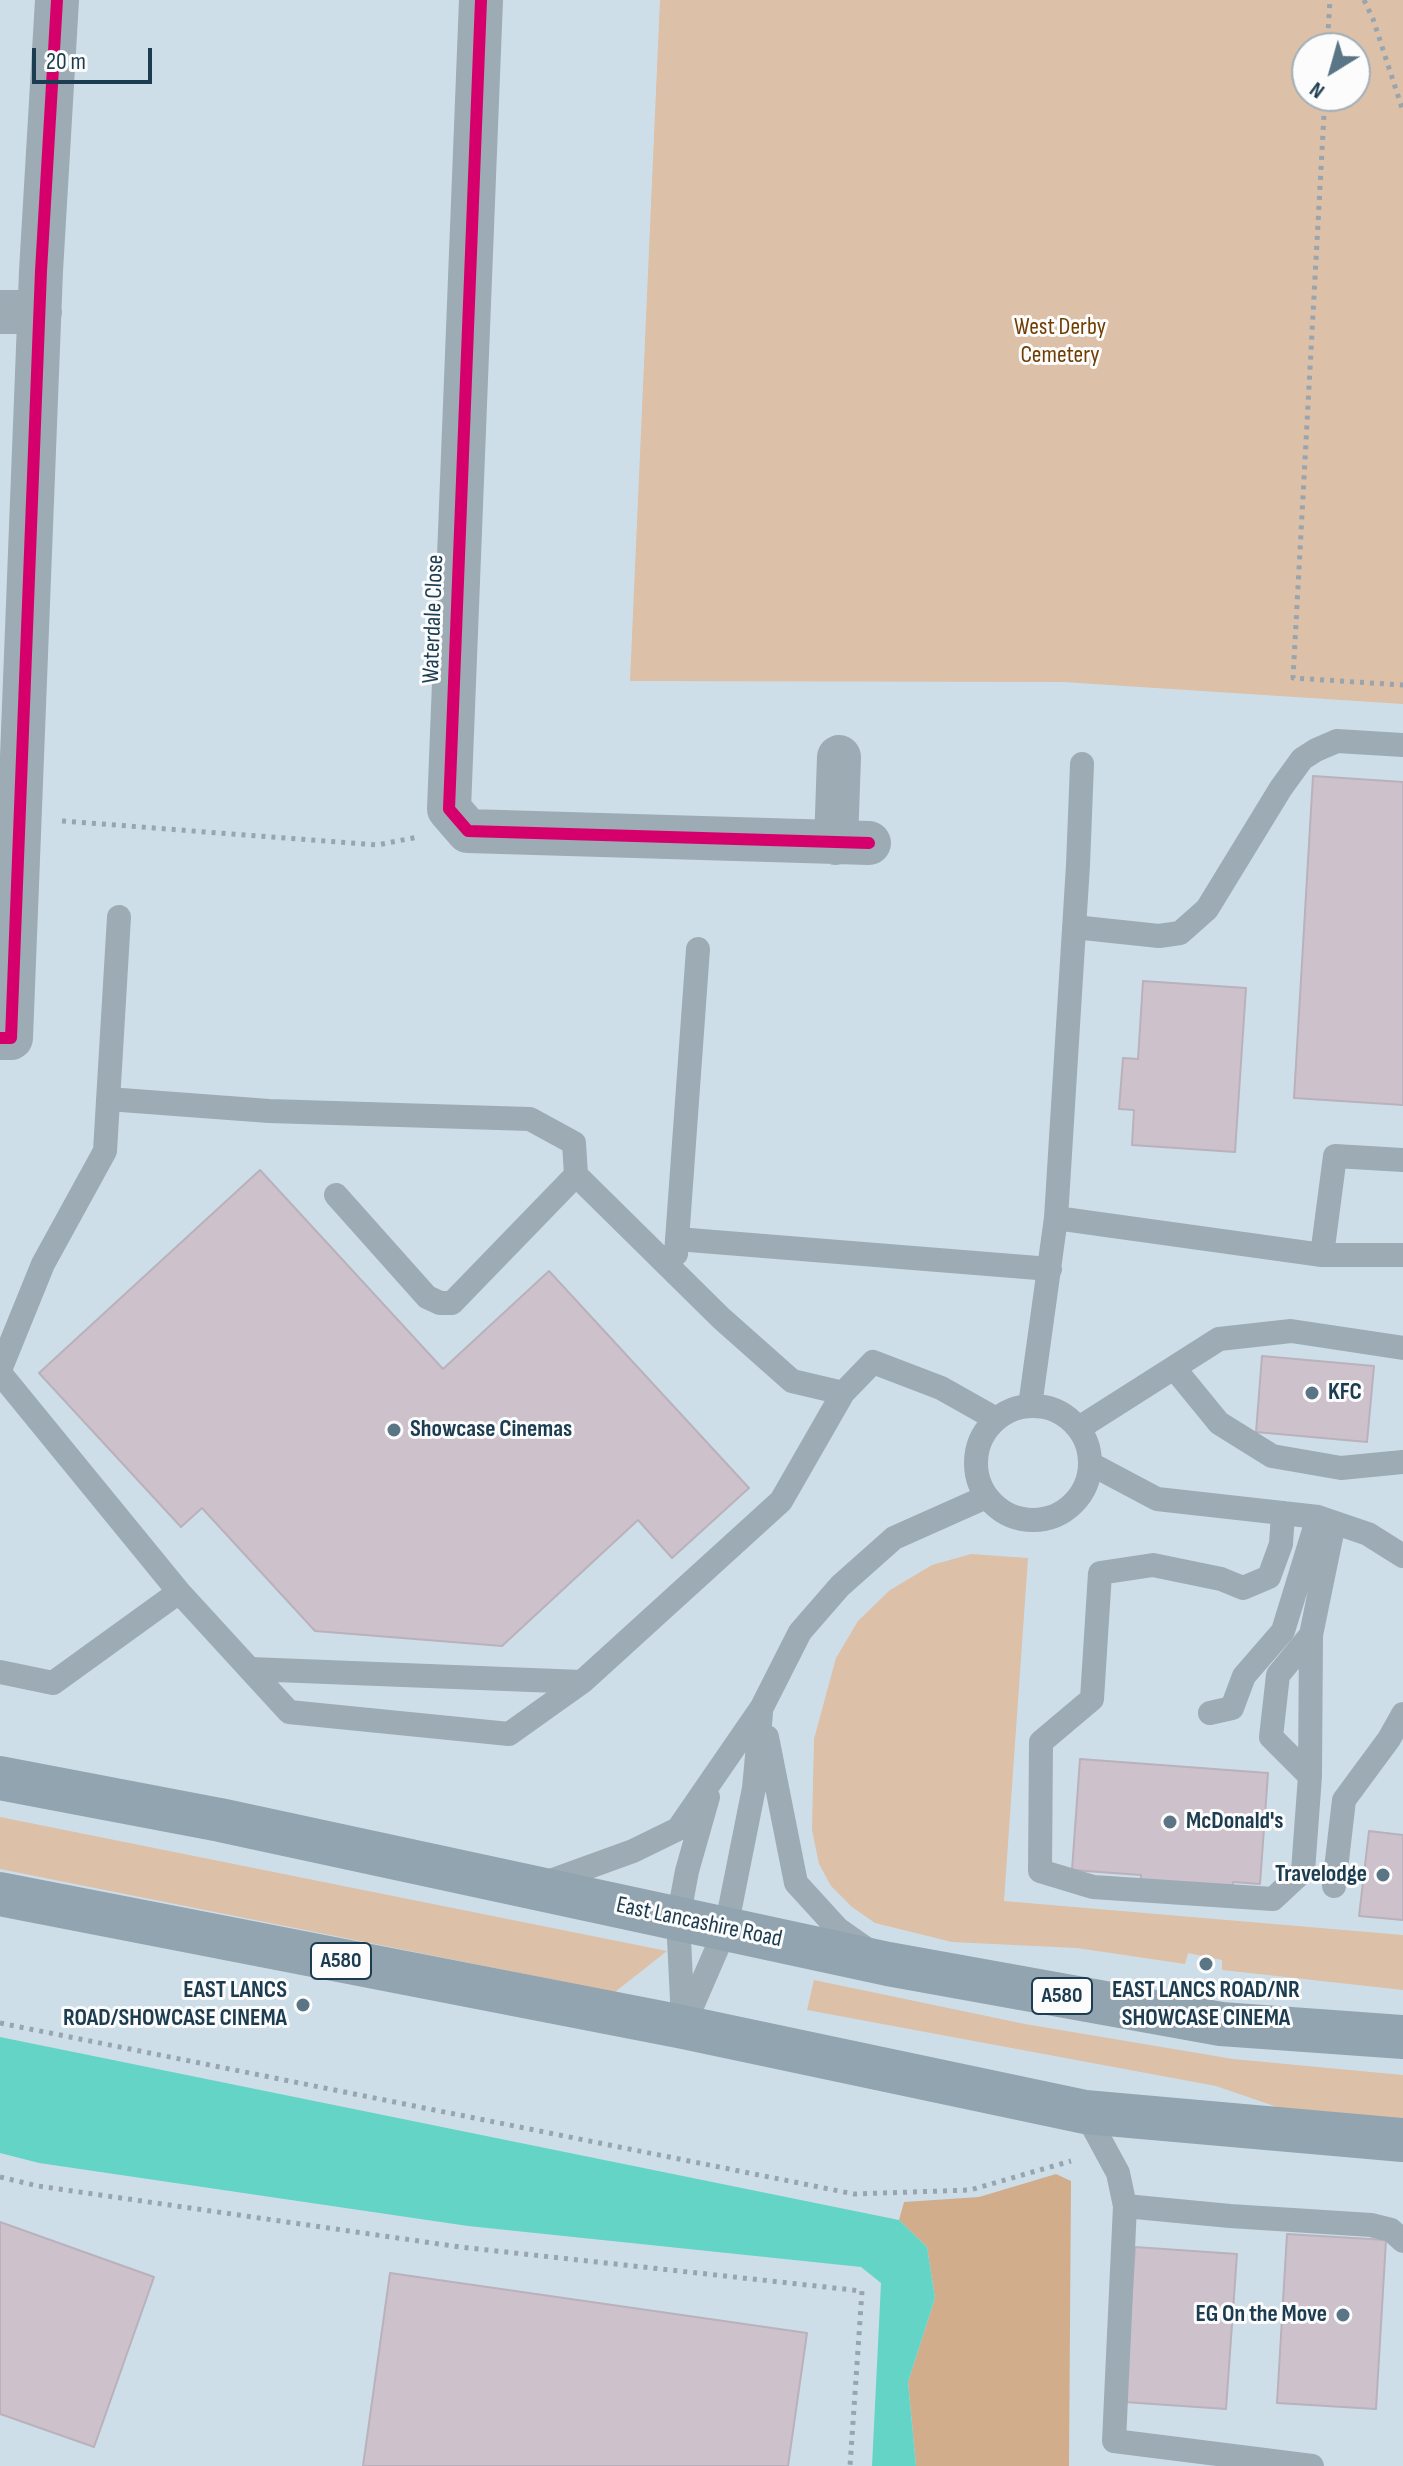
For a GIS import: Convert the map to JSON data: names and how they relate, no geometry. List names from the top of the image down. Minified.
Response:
{"streets":{"highway":["East Lancashire Road","A580"],"street":["Waterdale Close"]},"parks":["West Derby Cemetery"],"places":["KFC","Showcase Cinemas","McDonald's","Travelodge","EAST LANCS ROAD/NR SHOWCASE CINEMA","EAST LANCS ROAD/SHOWCASE CINEMA","EG On the Move"],"scale_bar":"20 m","north":"bottom left"}
